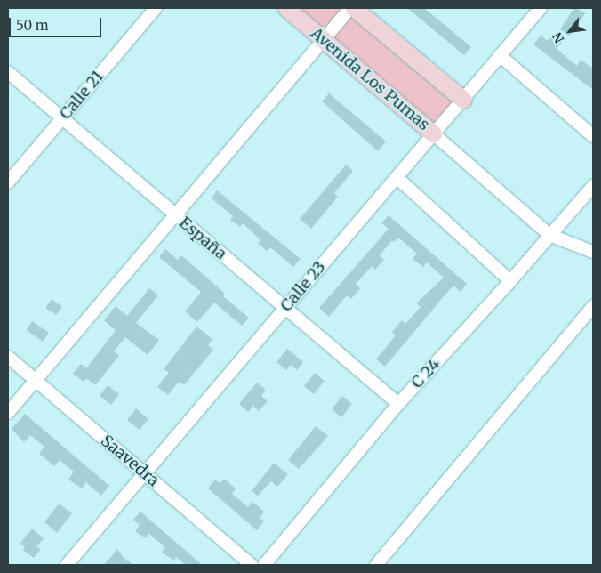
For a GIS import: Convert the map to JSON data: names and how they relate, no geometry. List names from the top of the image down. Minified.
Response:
{"streets":{"main road":["Avenida Los Pumas"],"street":["Calle 21","España","Calle 23","C 24","Saavedra"]},"crossings":[["Avenida Los Pumas","Calle 23"],["Calle 21","España"],["España","Calle 23"],["España","C 24"],["Calle 23","Saavedra"]],"scale_bar":"50 m","north":"bottom left"}
